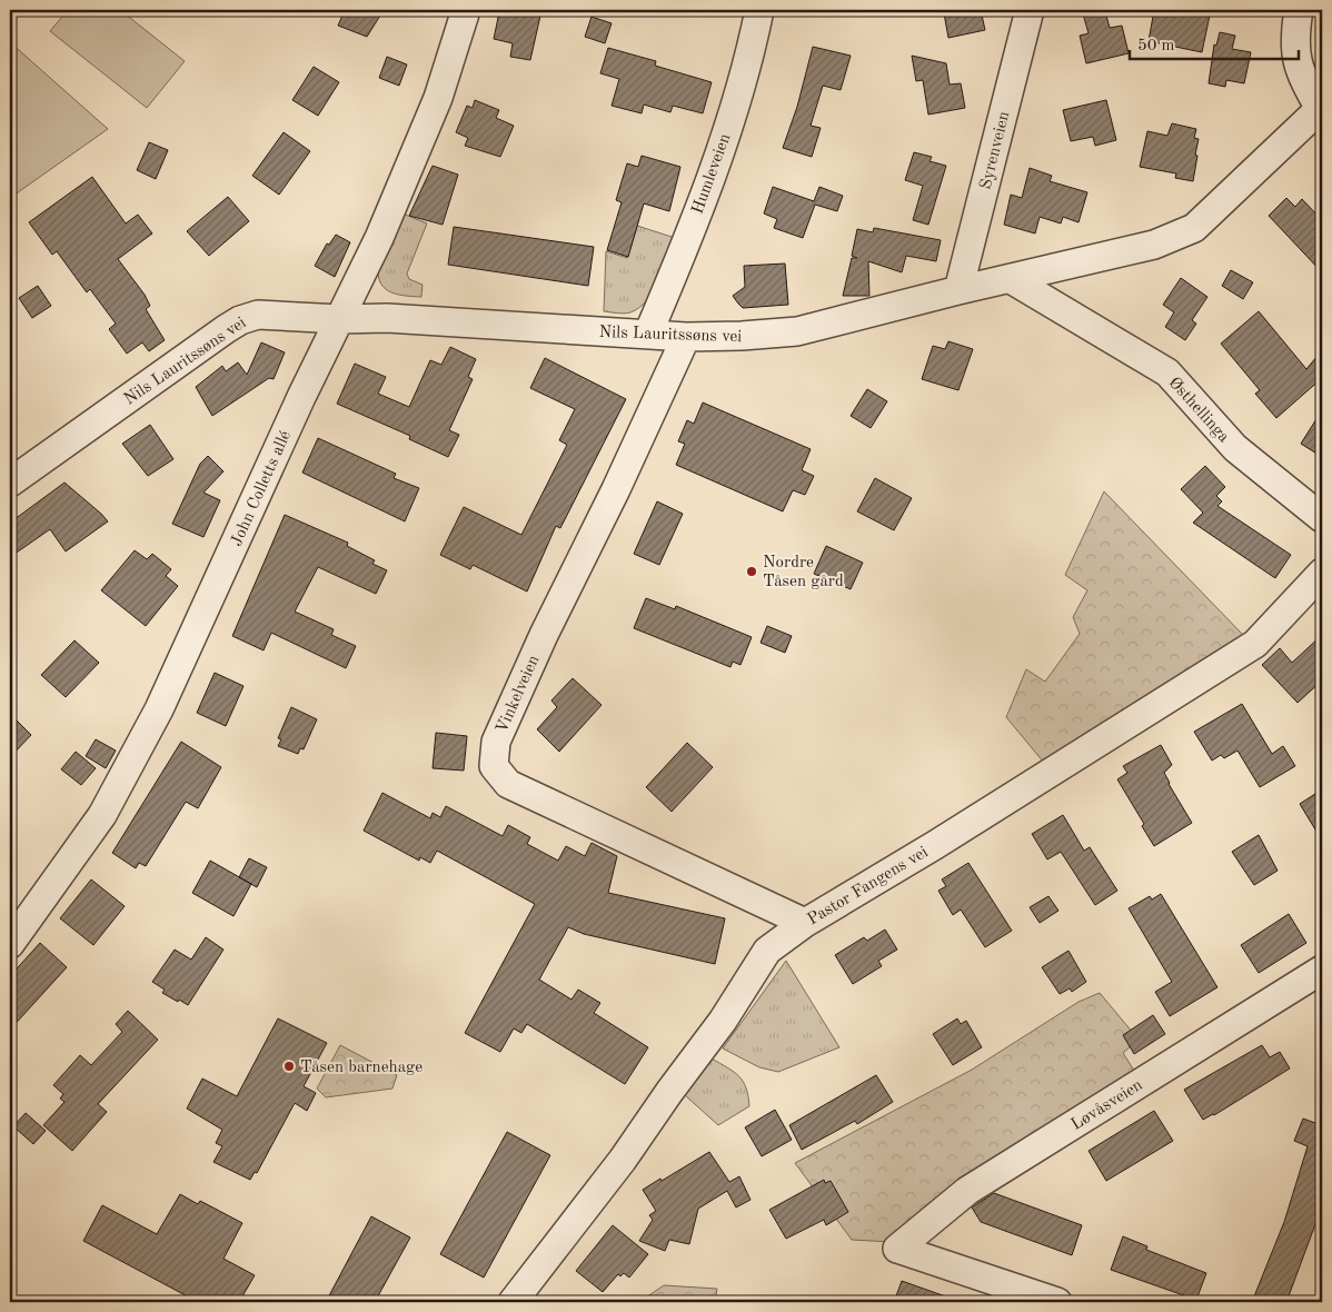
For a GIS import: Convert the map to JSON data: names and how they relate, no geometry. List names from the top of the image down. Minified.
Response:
{"streets":{"street":["Syrenveien","Humleveien","Nils Lauritssøns vei","Østhellinga","John Colletts allé","Vinkelveien","Pastor Fangens vei","Løvåsveien"]},"crossings":[["Syrenveien","Nils Lauritssøns vei"],["Humleveien","Nils Lauritssøns vei"],["Nils Lauritssøns vei","Østhellinga"],["Nils Lauritssøns vei","John Colletts allé"],["Nils Lauritssøns vei","Vinkelveien"],["Vinkelveien","Pastor Fangens vei"]],"places":["Nordre Tåsen gård","Tåsen barnehage"],"scale_bar":"50 m"}
